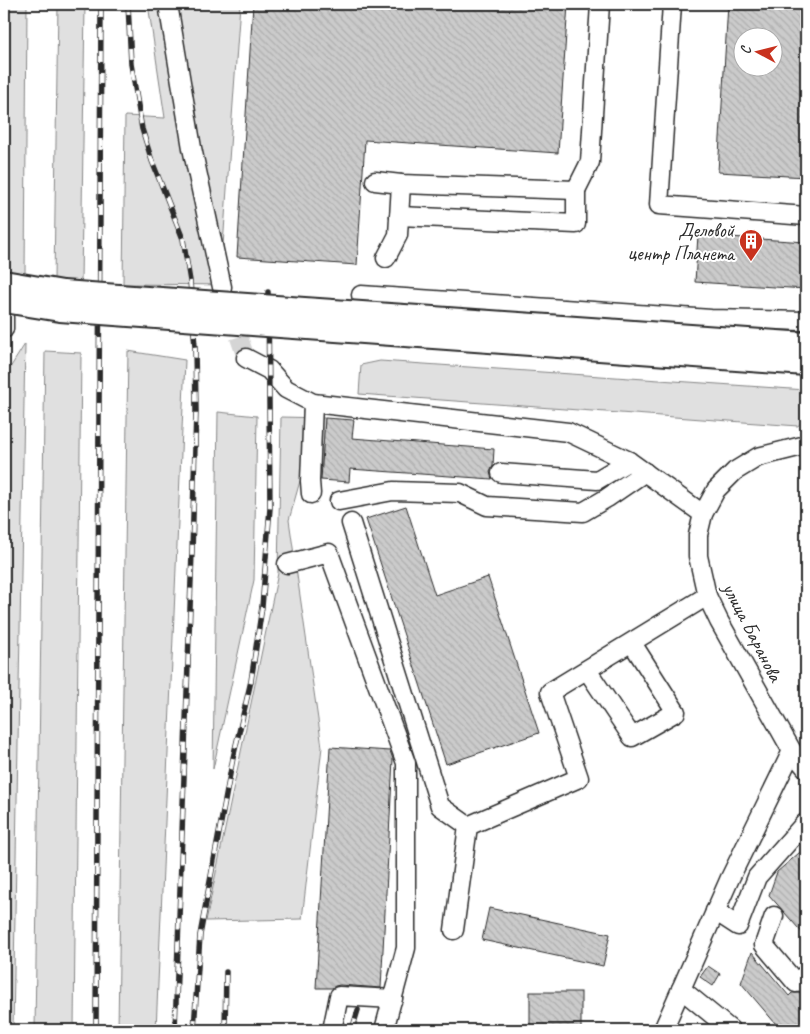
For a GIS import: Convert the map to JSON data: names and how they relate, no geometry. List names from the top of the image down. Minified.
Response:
{"streets":{"street":["улица Баранова"]},"places":{"building":["Деловой центр Планета"]},"north":"left"}
